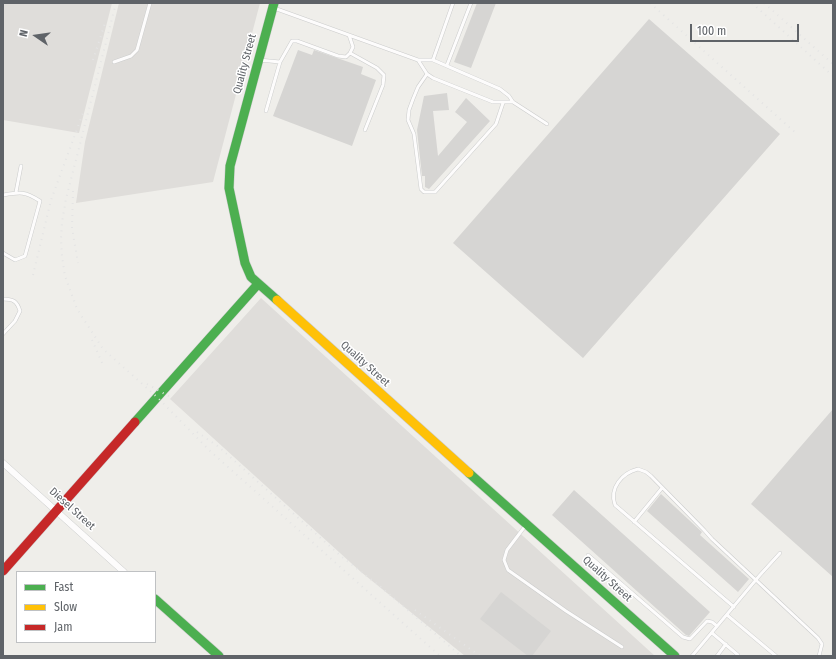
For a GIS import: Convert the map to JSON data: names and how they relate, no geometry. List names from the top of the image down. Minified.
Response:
{"streets":{"street":["Quality Street","Diesel Street"]},"legend":["Fast","Slow","Jam"],"scale_bar":"100 m","north":"left"}
